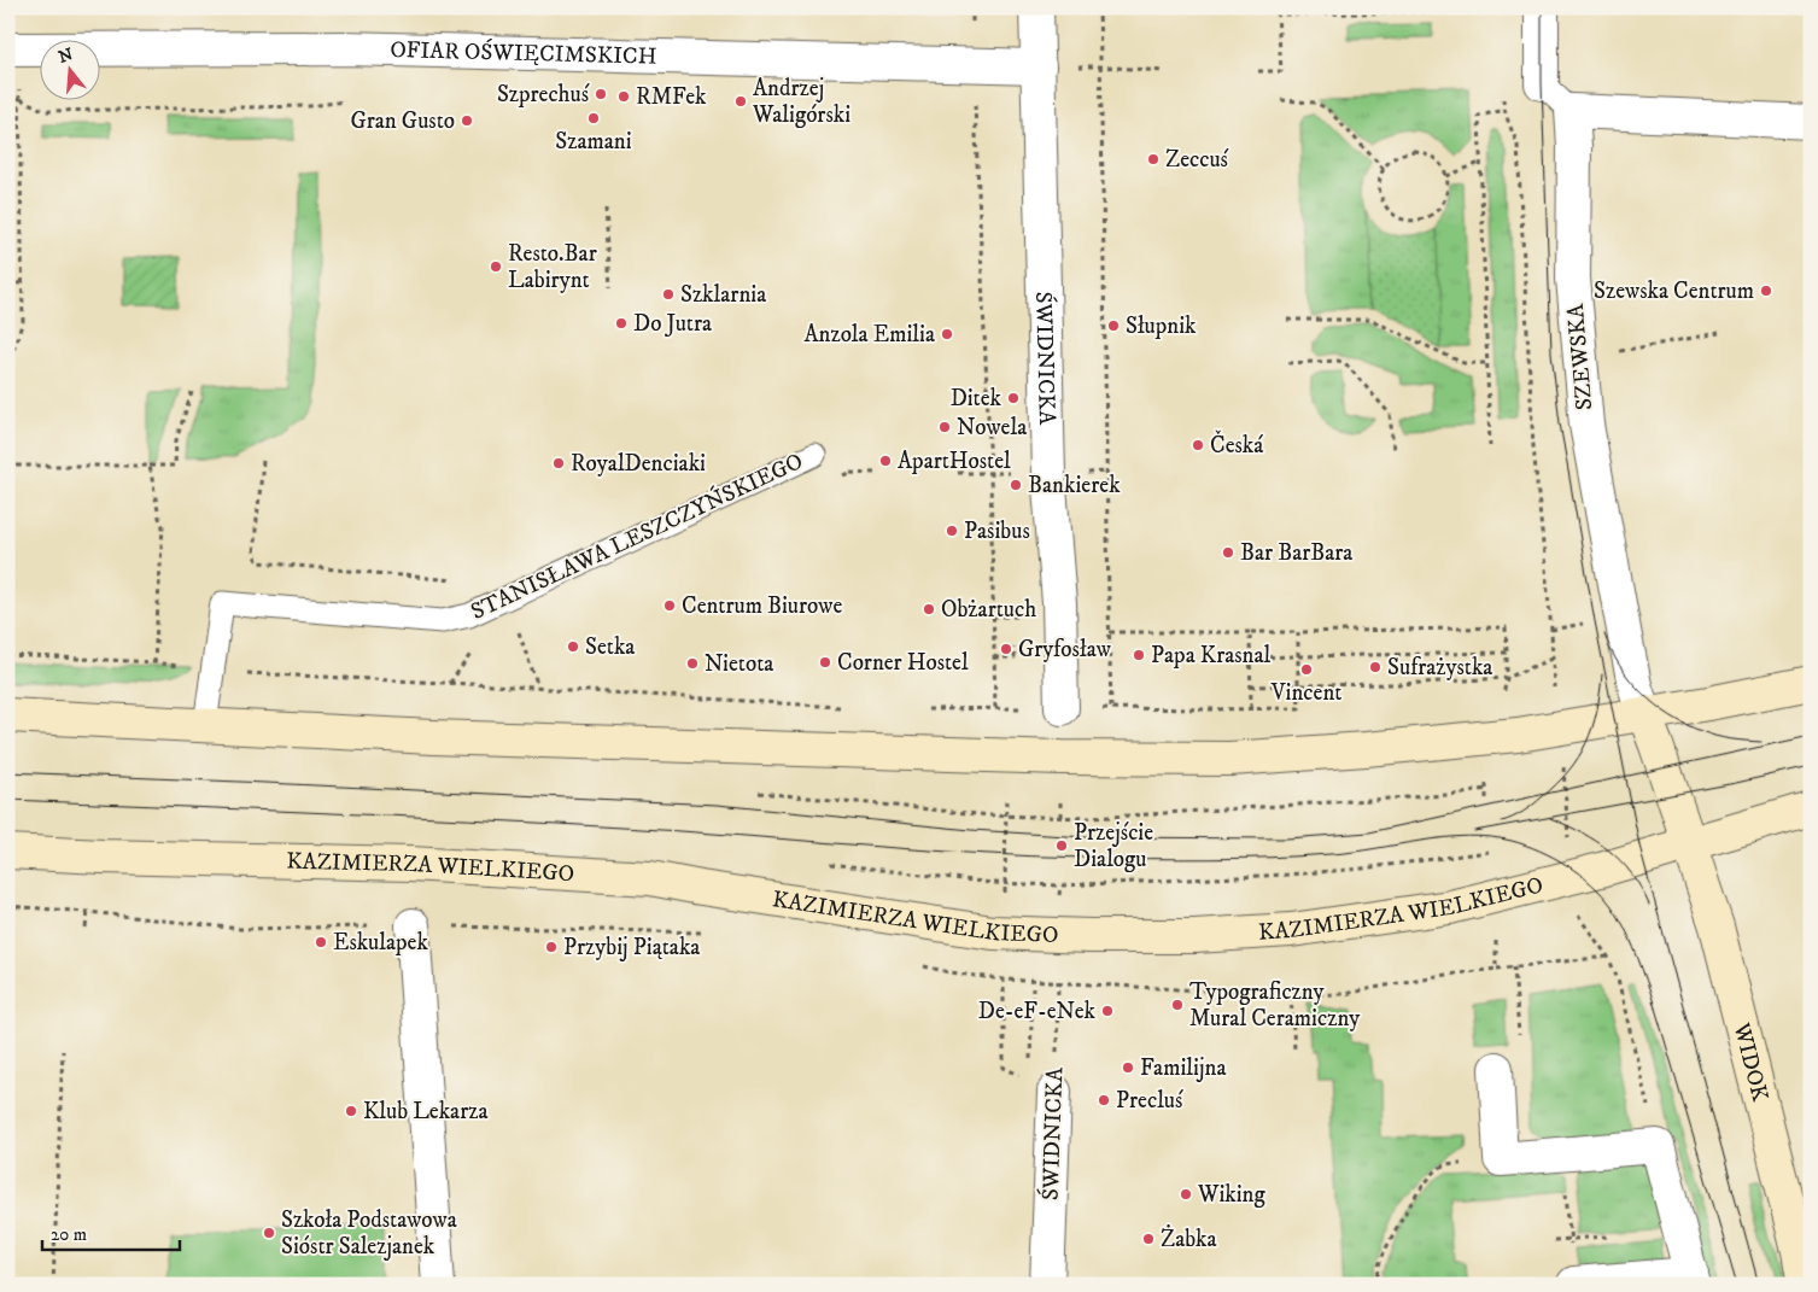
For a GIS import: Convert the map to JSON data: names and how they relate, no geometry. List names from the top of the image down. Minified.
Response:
{"streets":{"main road":["KAZIMIERZA WIELKIEGO","WIDOK"],"street":["OFIAR OŚWIĘCIMSKICH","SZEWSKA","ŚWIDNICKA"],"lane":["STANISŁAWA LESZCZYŃSKIEGO"]},"crossings":[["OFIAR OŚWIĘCIMSKICH","ŚWIDNICKA"],["SZEWSKA","WIDOK"],["KAZIMIERZA WIELKIEGO","WIDOK"]],"places":["Szprechuś","RMFek","Andrzej Waligórski","Szamani","Gran Gusto","Zeccuś","Resto.Bar Labirynt","Szewska Centrum","Szklarnia","Do Jutra","Słupnik","Anzola Emilia","Ditek","Nowela","Česká","ApartHostel","RoyalDenciaki","Bankierek","Pasibus","Bar BarBara","Centrum Biurowe","Obżartuch","Setka","Gryfosław","Papa Krasnal","Corner Hostel","Nietota","Sufrażystka","Vincent","Przejście Dialogu","Eskulapek","Przybij Piątaka","Typograficzny Mural Ceramiczny","De-eF-eNek","Familijna","Precluś","Klub Lekarza","Wiking","Szkoła Podstawowa Sióstr Salezjanek","Żabka"],"scale_bar":"20 m","north":"top"}
